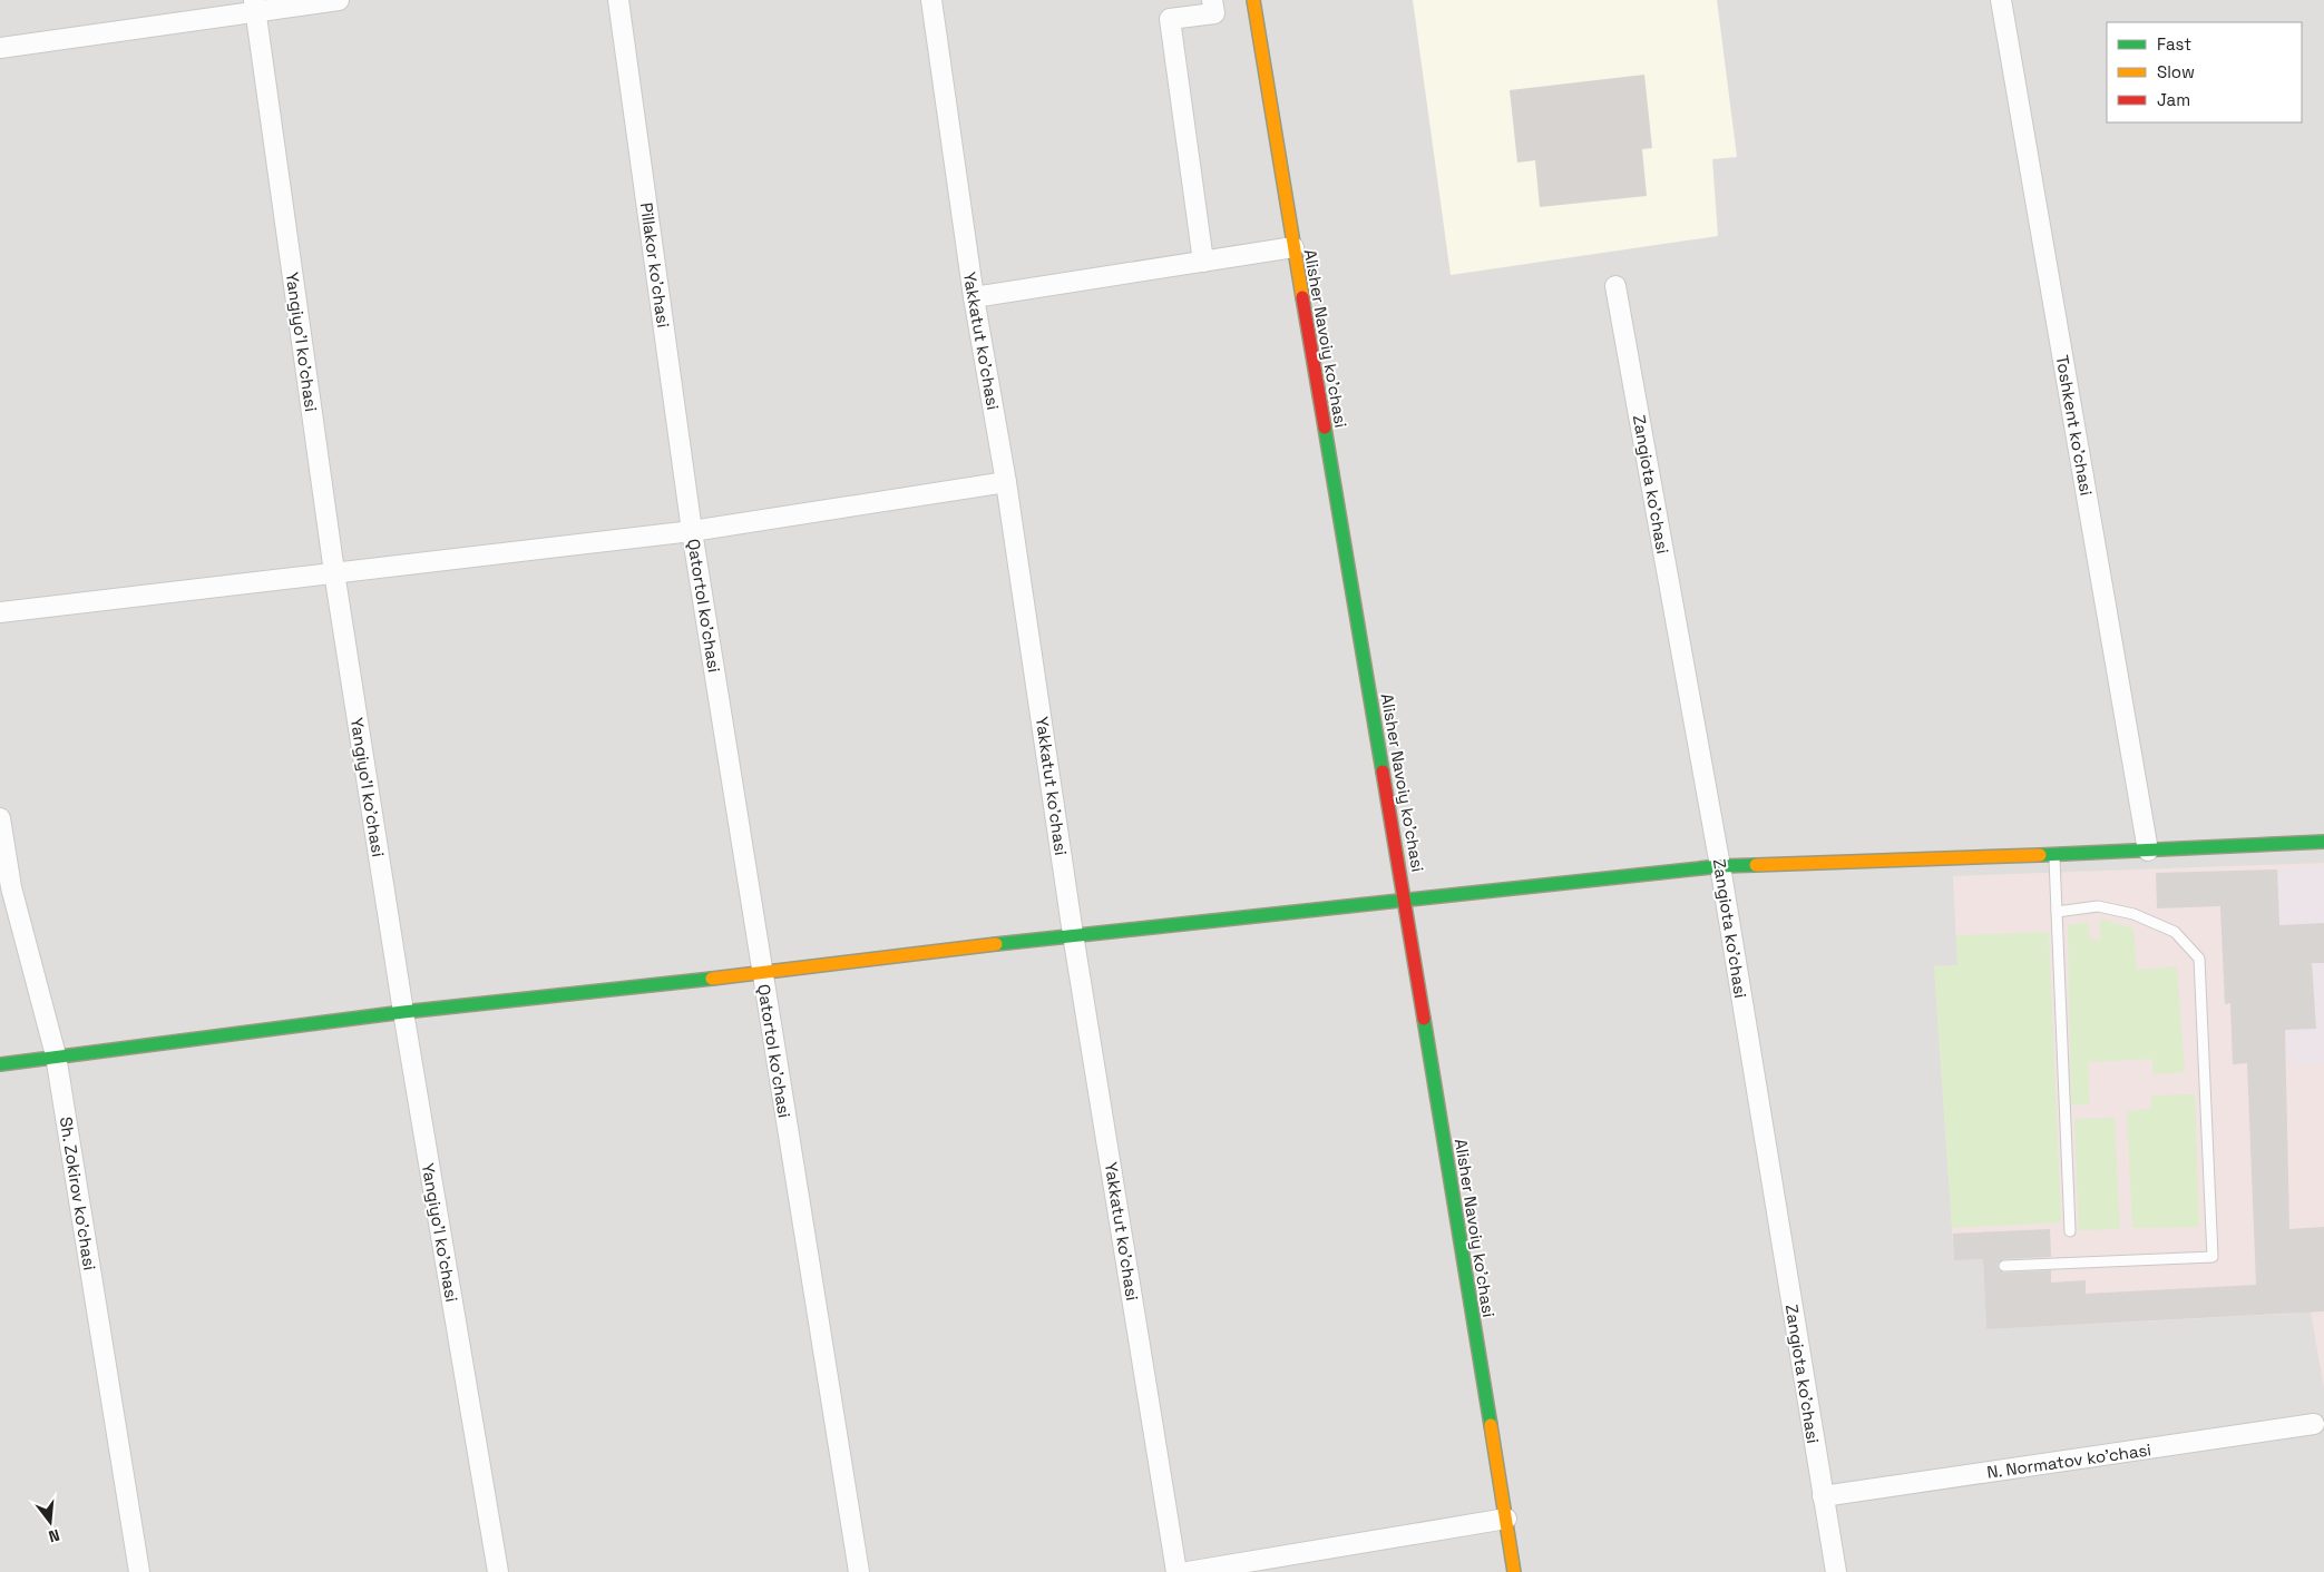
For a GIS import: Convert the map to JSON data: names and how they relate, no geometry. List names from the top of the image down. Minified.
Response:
{"streets":{"street":["Pillakor ko'chasi","Alisher Navoiy ko'chasi","Yakkatut ko'chasi","Yangiyo'l ko'chasi","Toshkent ko'chasi","Zangiota ko'chasi","Qatortol ko'chasi","Sh. Zokirov ko'chasi","N. Normatov ko'chasi"]},"crossings":[["Pillakor ko'chasi","Qatortol ko'chasi"],["Zangiota ko'chasi","N. Normatov ko'chasi"]],"legend":["Fast","Slow","Jam"],"north":"bottom"}
